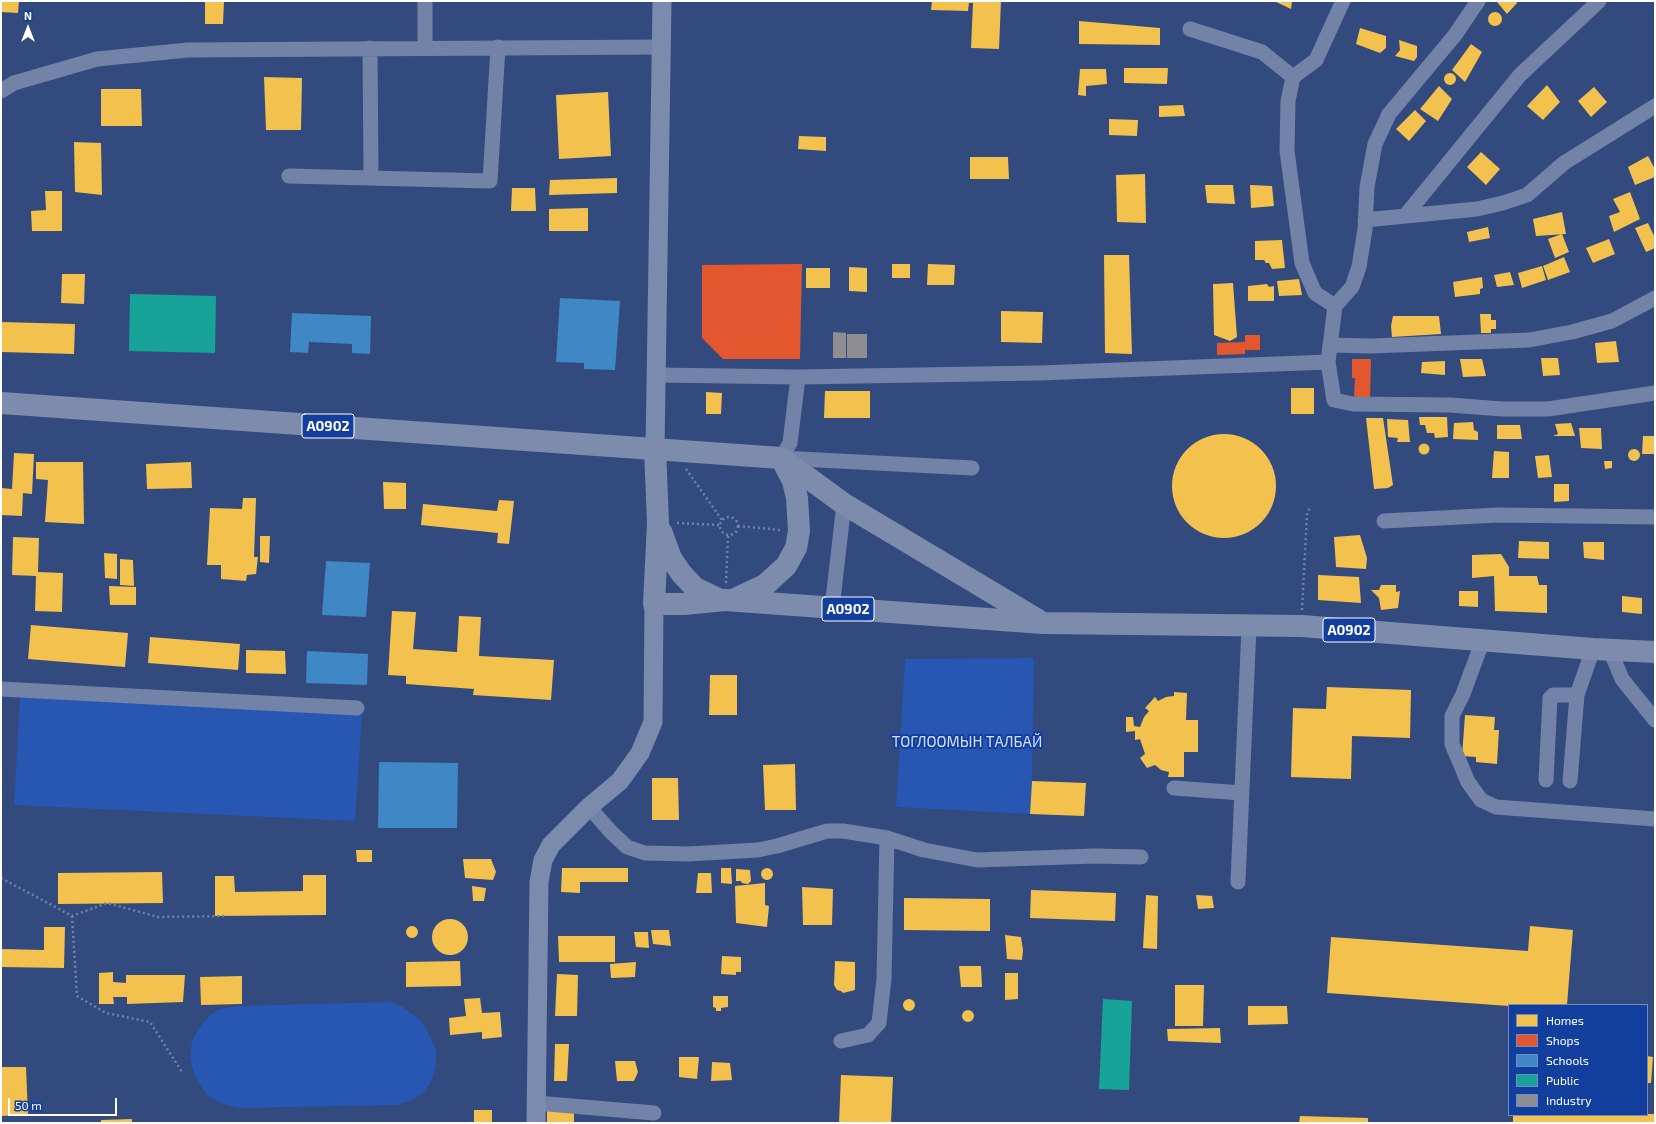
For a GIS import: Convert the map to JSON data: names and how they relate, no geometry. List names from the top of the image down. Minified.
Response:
{"streets":{"highway":["A0902"]},"parks":["ТОГЛООМЫН ТАЛБАЙ"],"legend":["Homes","Shops","Schools","Public","Industry"],"scale_bar":"50 m","north":"top"}
